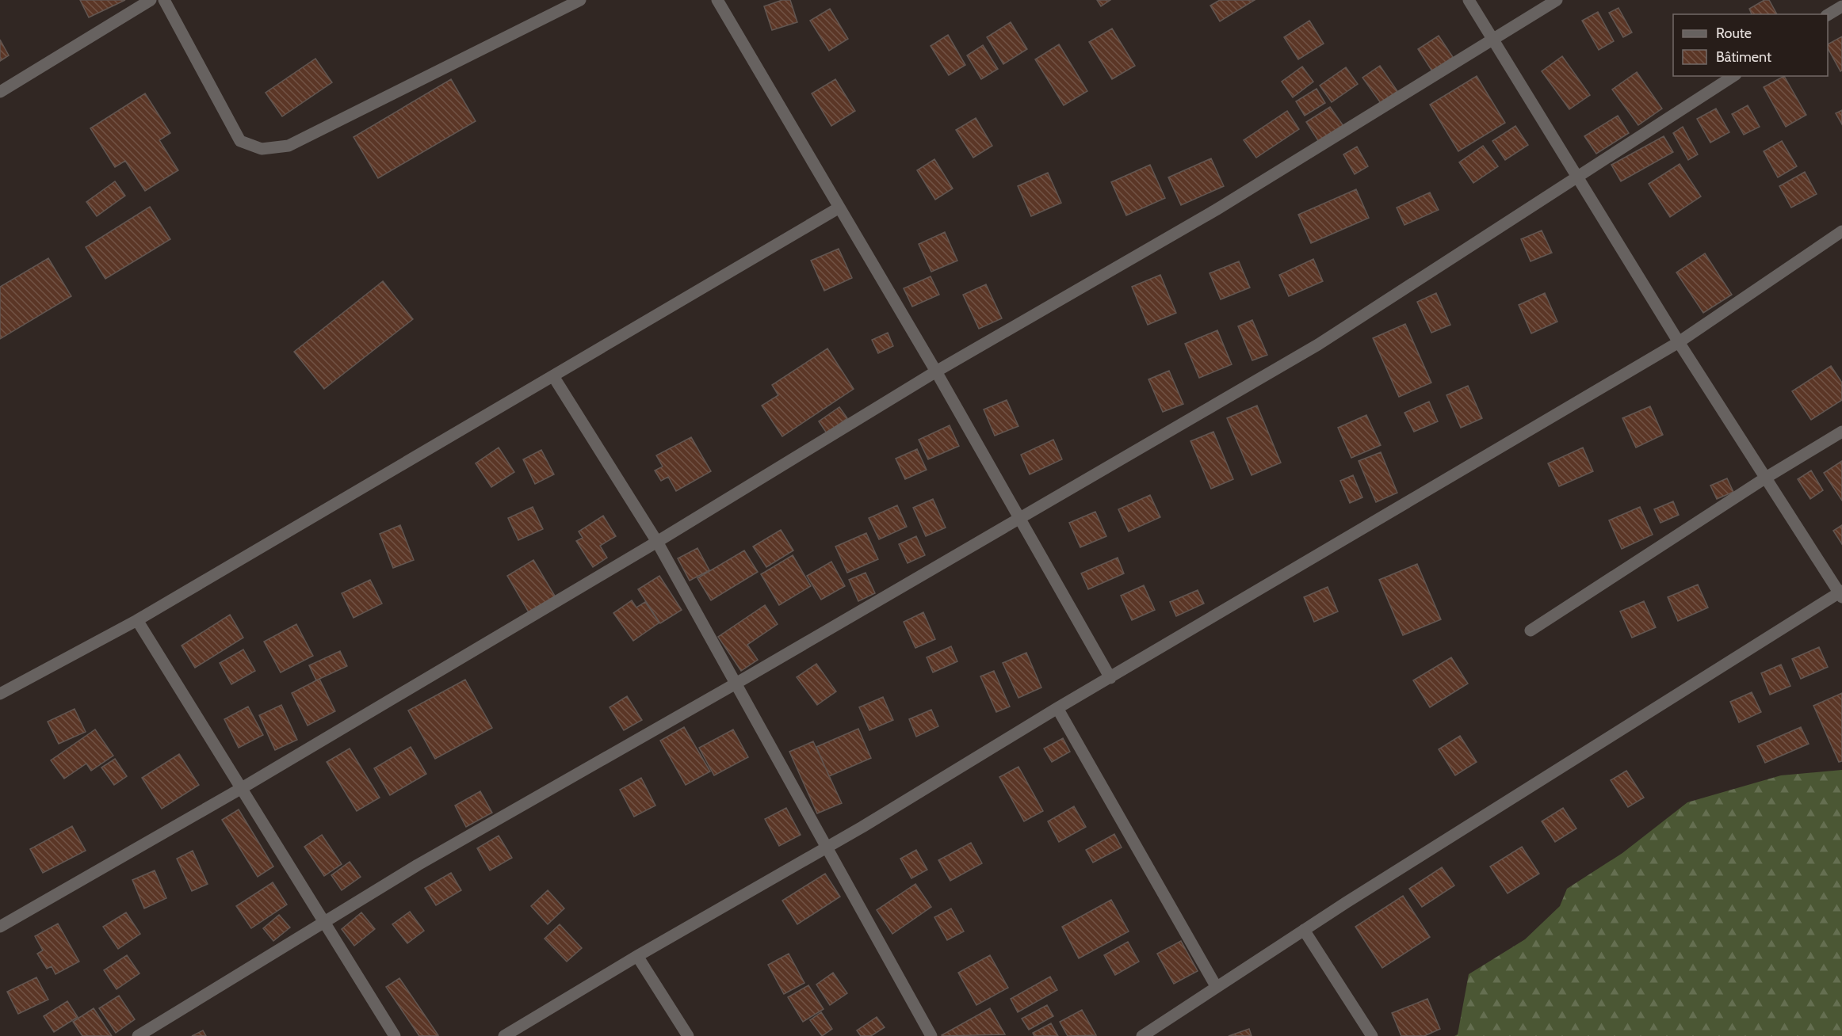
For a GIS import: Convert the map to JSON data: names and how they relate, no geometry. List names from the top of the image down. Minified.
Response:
{"legend":["Route","Bâtiment"]}
